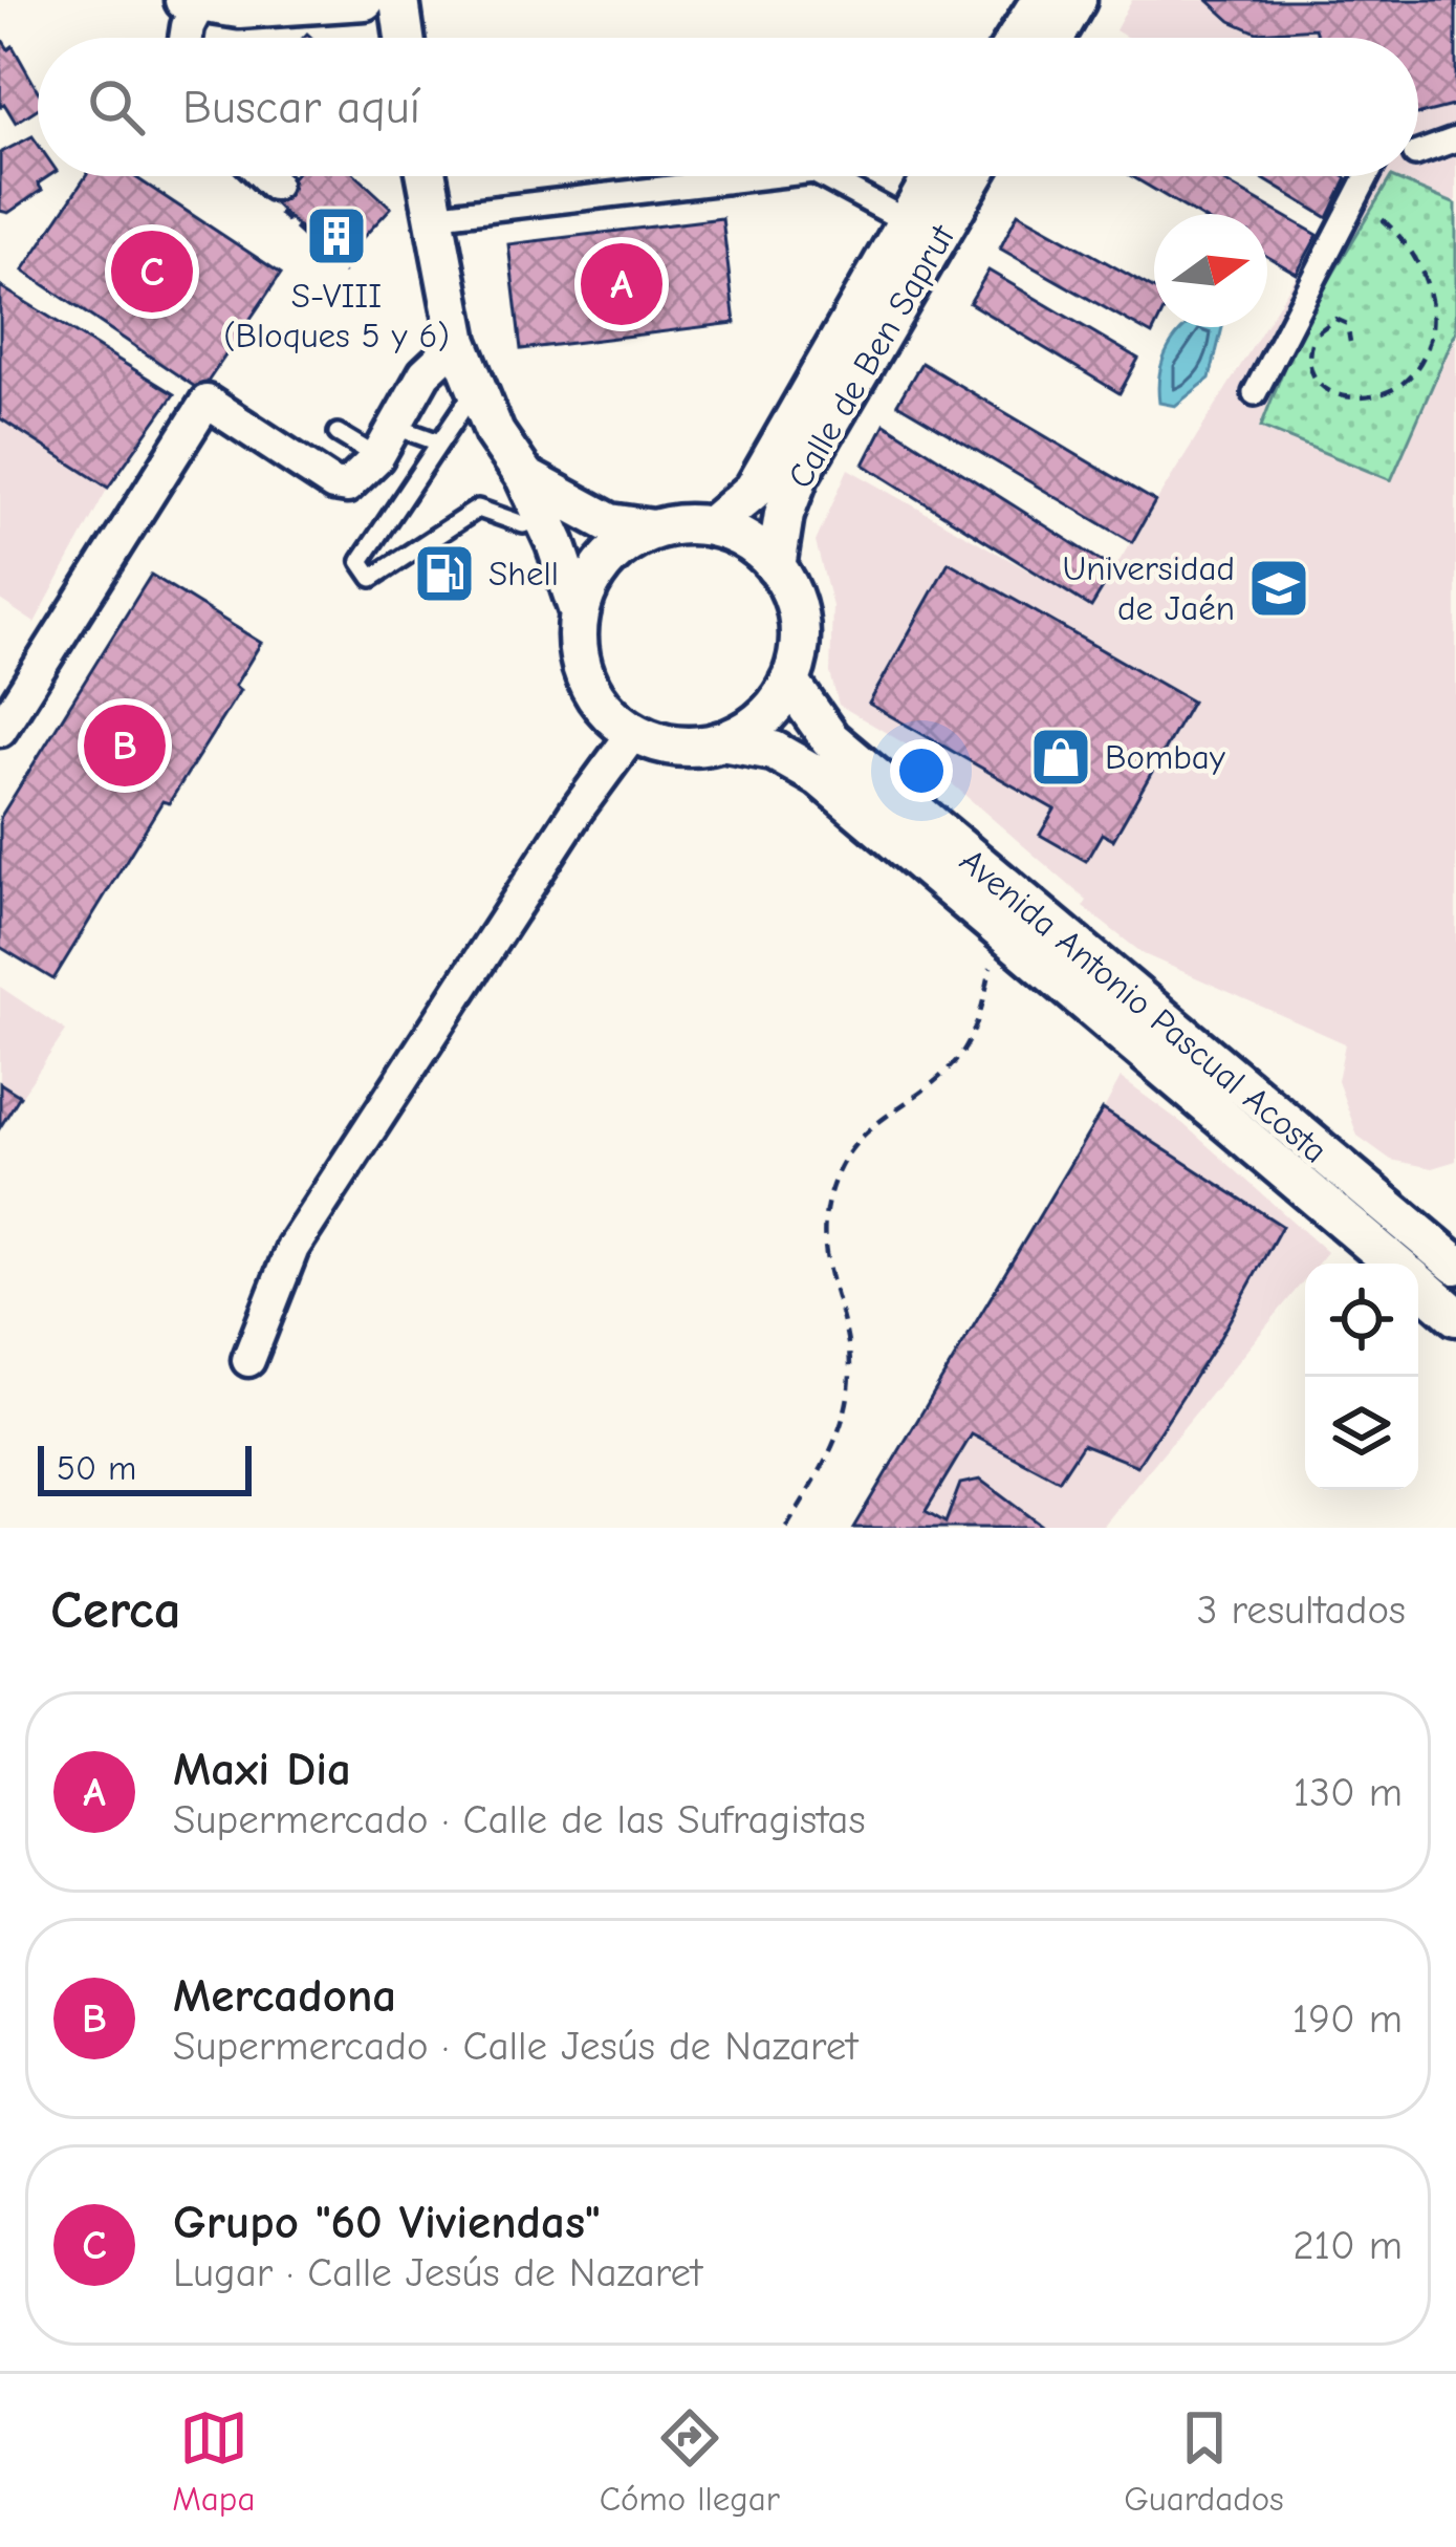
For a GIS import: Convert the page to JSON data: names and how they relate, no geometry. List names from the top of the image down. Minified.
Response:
{"streets":{"street":["Calle de Ben Saprut","Avenida Antonio Pascual Acosta"]},"crossings":[["Calle de Ben Saprut","Avenida Antonio Pascual Acosta"]],"places":{"building":["S-VIII (Bloques 5 y 6)"],"fuel station":["Shell"],"school or university":["Universidad de Jaén"],"shop":["Bombay"]},"scale_bar":"50 m","north":"right","page":{"search":"Buscar aquí","pins":["C","A","B"],"scale":"50 m","heading":["Cerca","3 resultados"],"list":[{"mark":"A","name":"Maxi Dia","note":"Supermercado · Calle de las Sufragistas","value":"130 m"},{"mark":"B","name":"Mercadona","note":"Supermercado · Calle Jesús de Nazaret","value":"190 m"},{"mark":"C","name":"Grupo \"60 Viviendas\"","note":"Lugar · Calle Jesús de Nazaret","value":"210 m"}],"nav":["Mapa","Cómo llegar","Guardados"]}}
